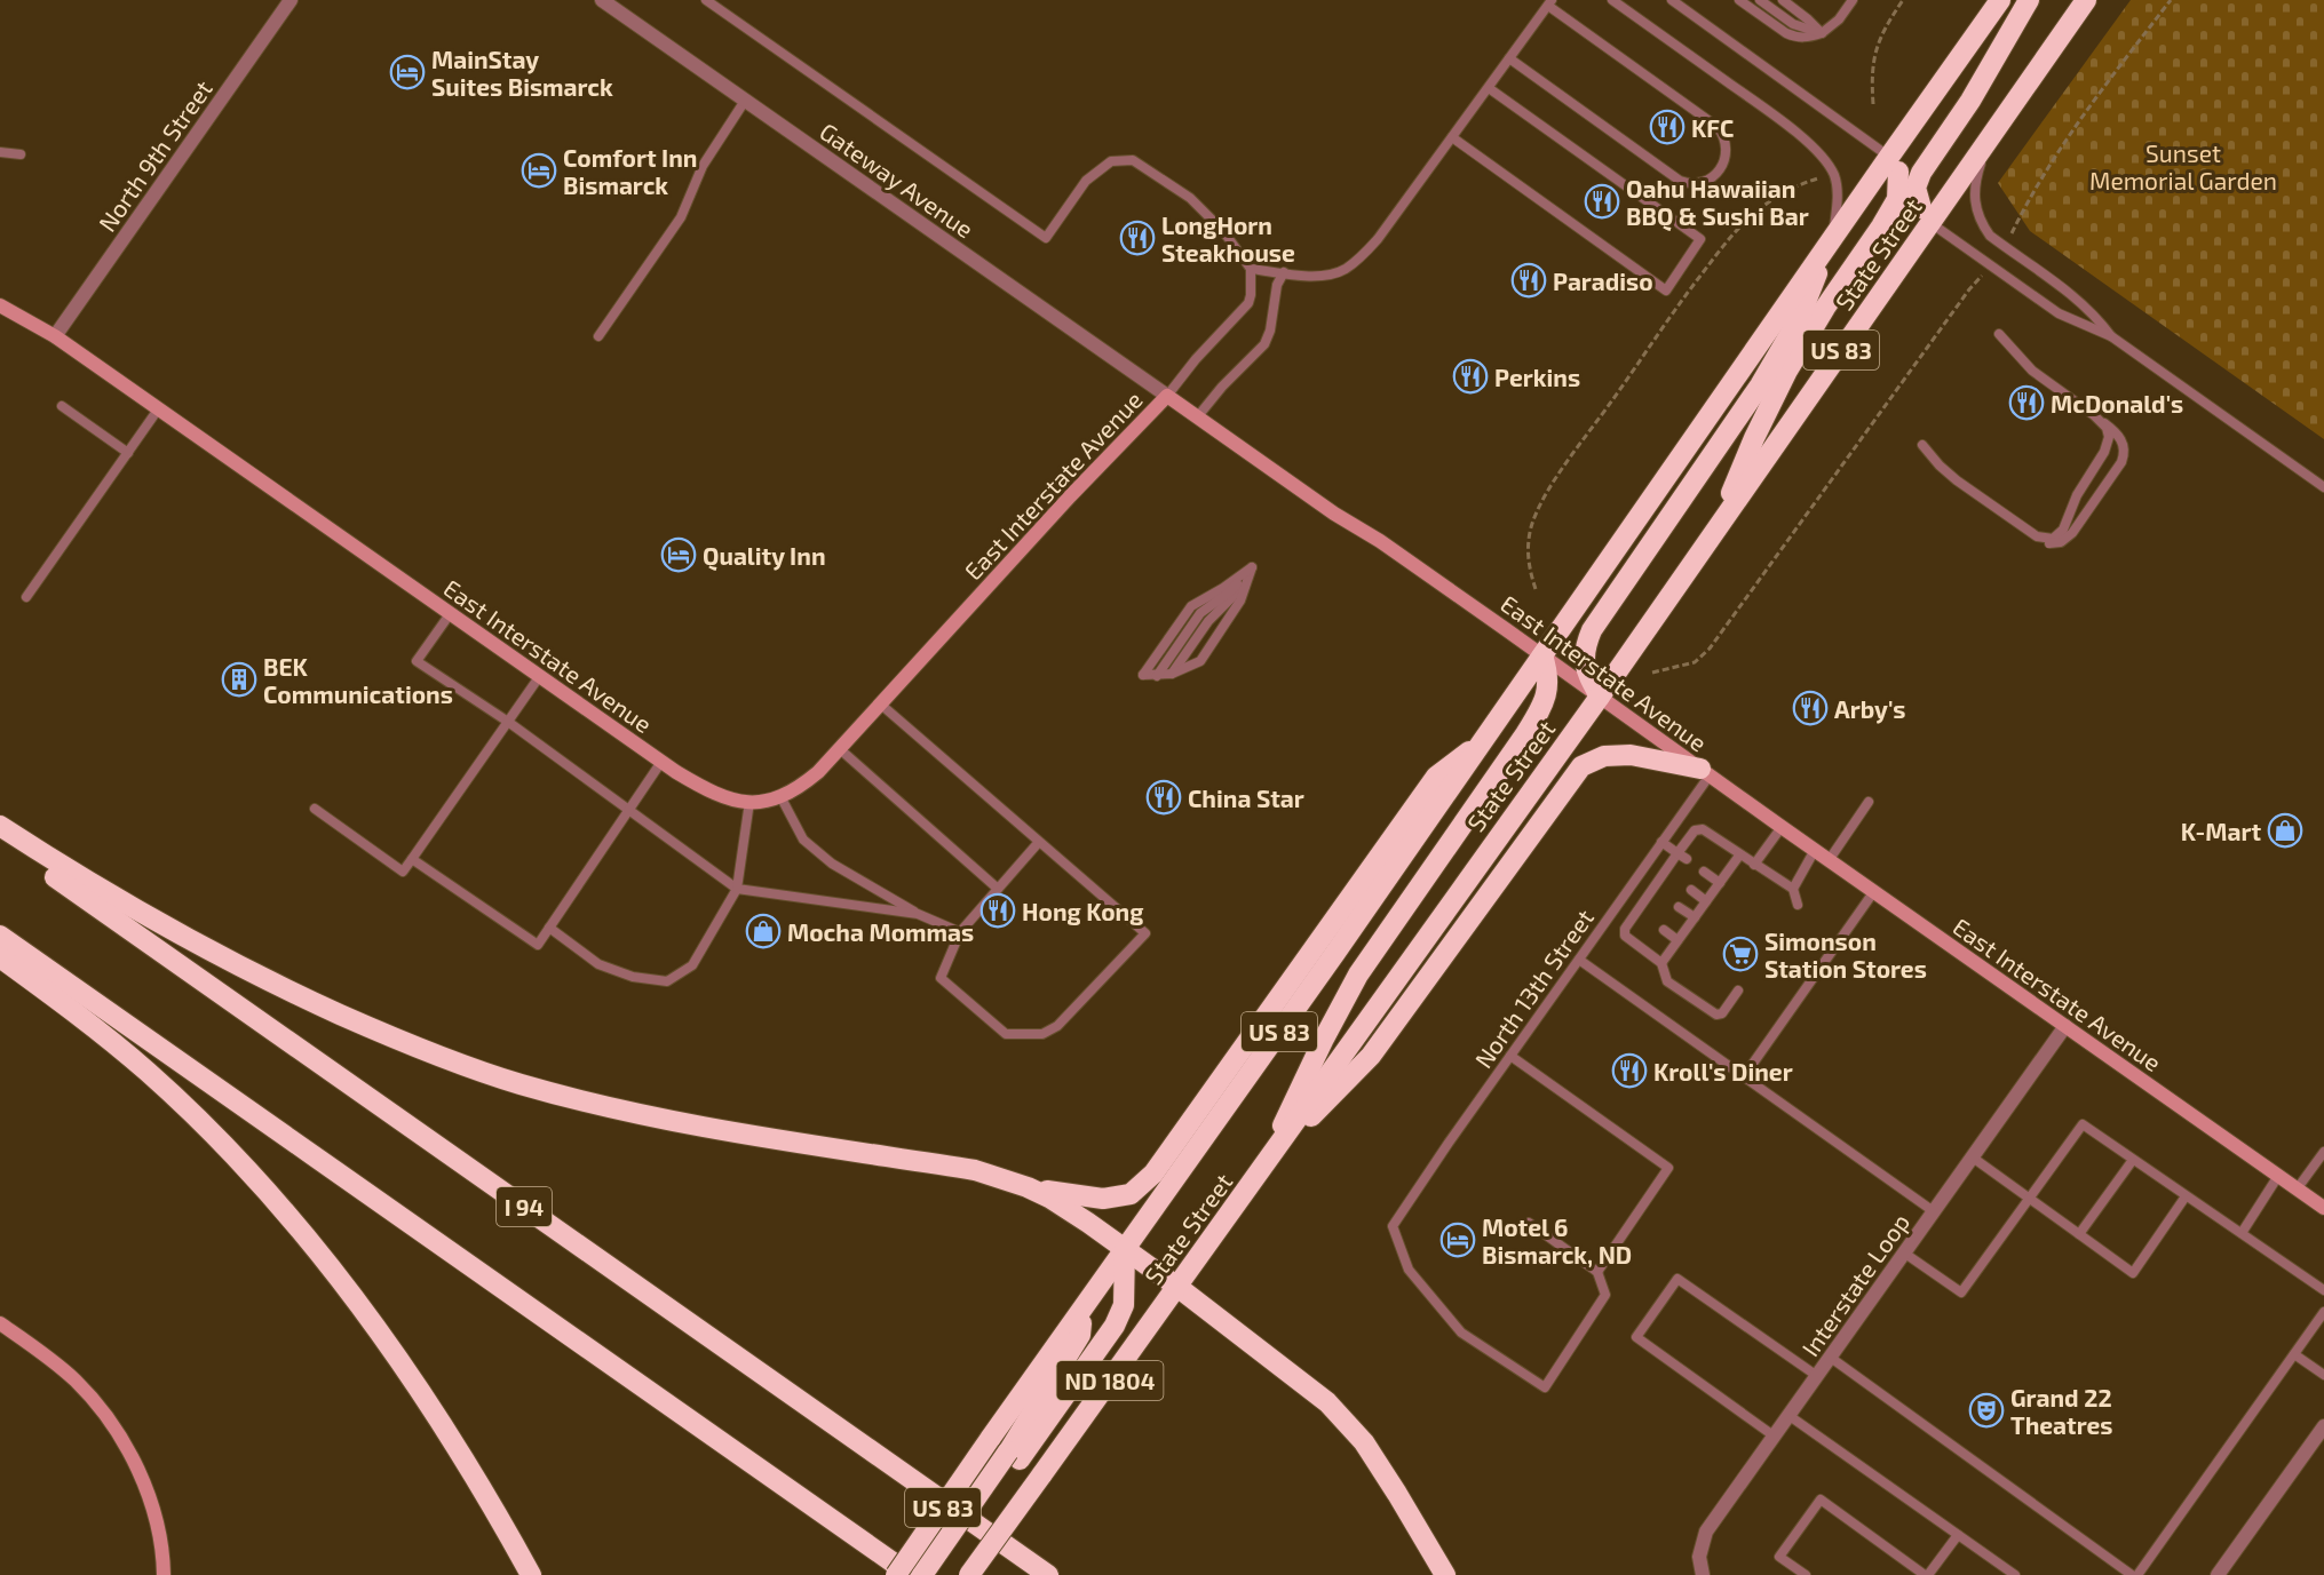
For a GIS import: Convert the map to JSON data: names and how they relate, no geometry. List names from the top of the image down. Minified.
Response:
{"streets":{"highway":["State Street","US 83","I 94","ND 1804"],"street":["North 9th Street","Gateway Avenue","East Interstate Avenue","Interstate Loop"],"lane":["North 13th Street"]},"crossings":[["North 9th Street","East Interstate Avenue"],["Gateway Avenue","East Interstate Avenue"],["State Street","East Interstate Avenue"],["East Interstate Avenue","North 13th Street"],["East Interstate Avenue","Interstate Loop"]],"parks":["Sunset Memorial Garden"],"places":{"hotel":["MainStay Suites Bismarck","Comfort Inn Bismarck","Quality Inn","Motel 6 Bismarck, ND"],"restaurant":["KFC","Oahu Hawaiian BBQ & Sushi Bar","LongHorn Steakhouse","Paradiso","Perkins","McDonald's","Arby's","China Star","Hong Kong","Kroll's Diner"],"building":["BEK Communications"],"shop":["K-Mart","Mocha Mommas"],"supermarket":["Simonson Station Stores"],"theatre":["Grand 22 Theatres"]}}
